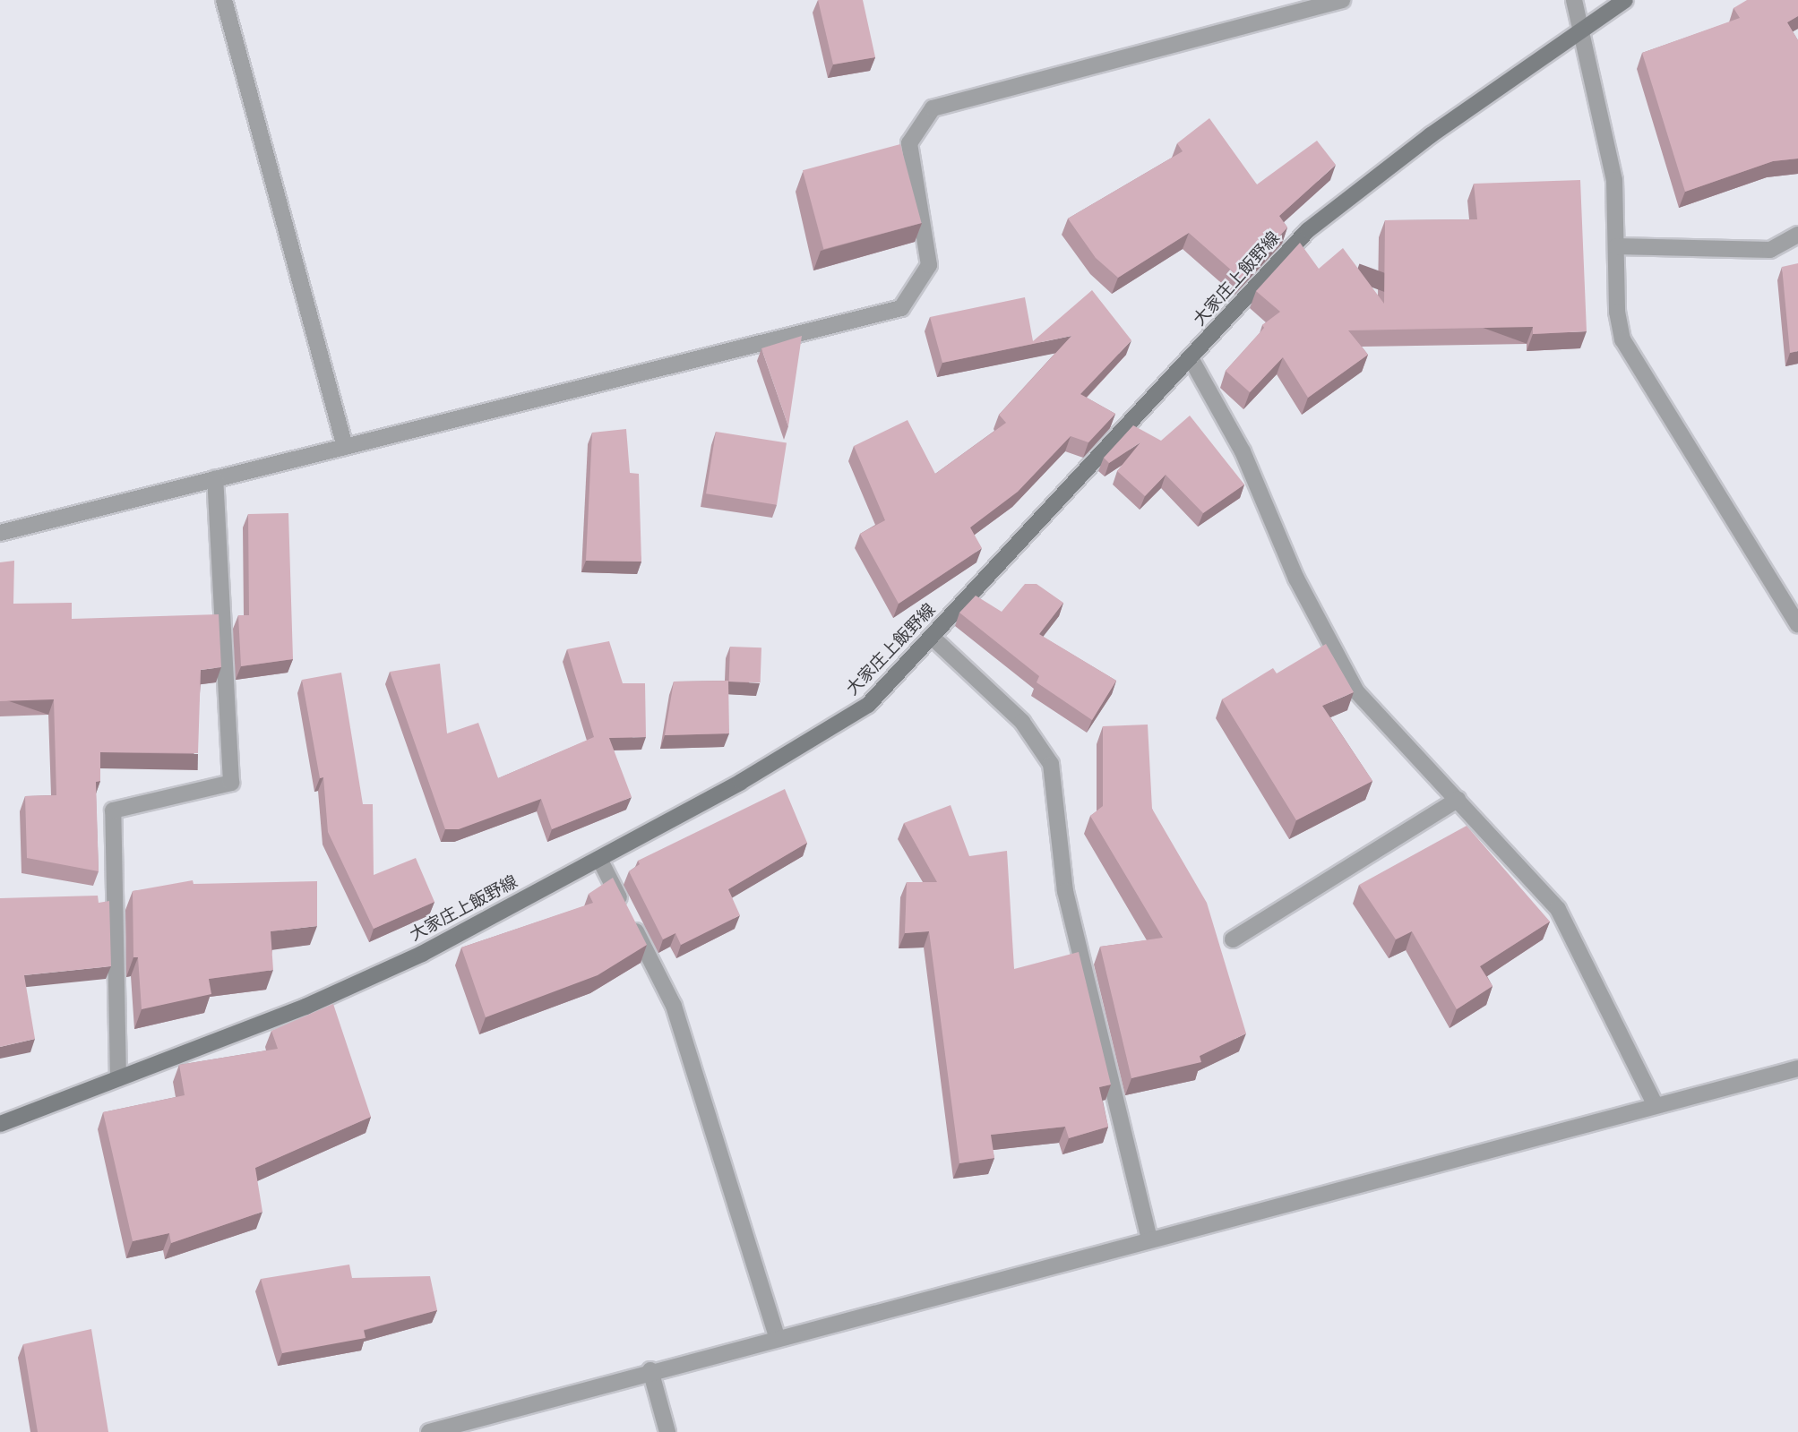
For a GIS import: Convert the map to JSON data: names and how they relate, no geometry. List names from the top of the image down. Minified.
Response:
{"streets":{"main road":["大家庄上飯野線"]}}
